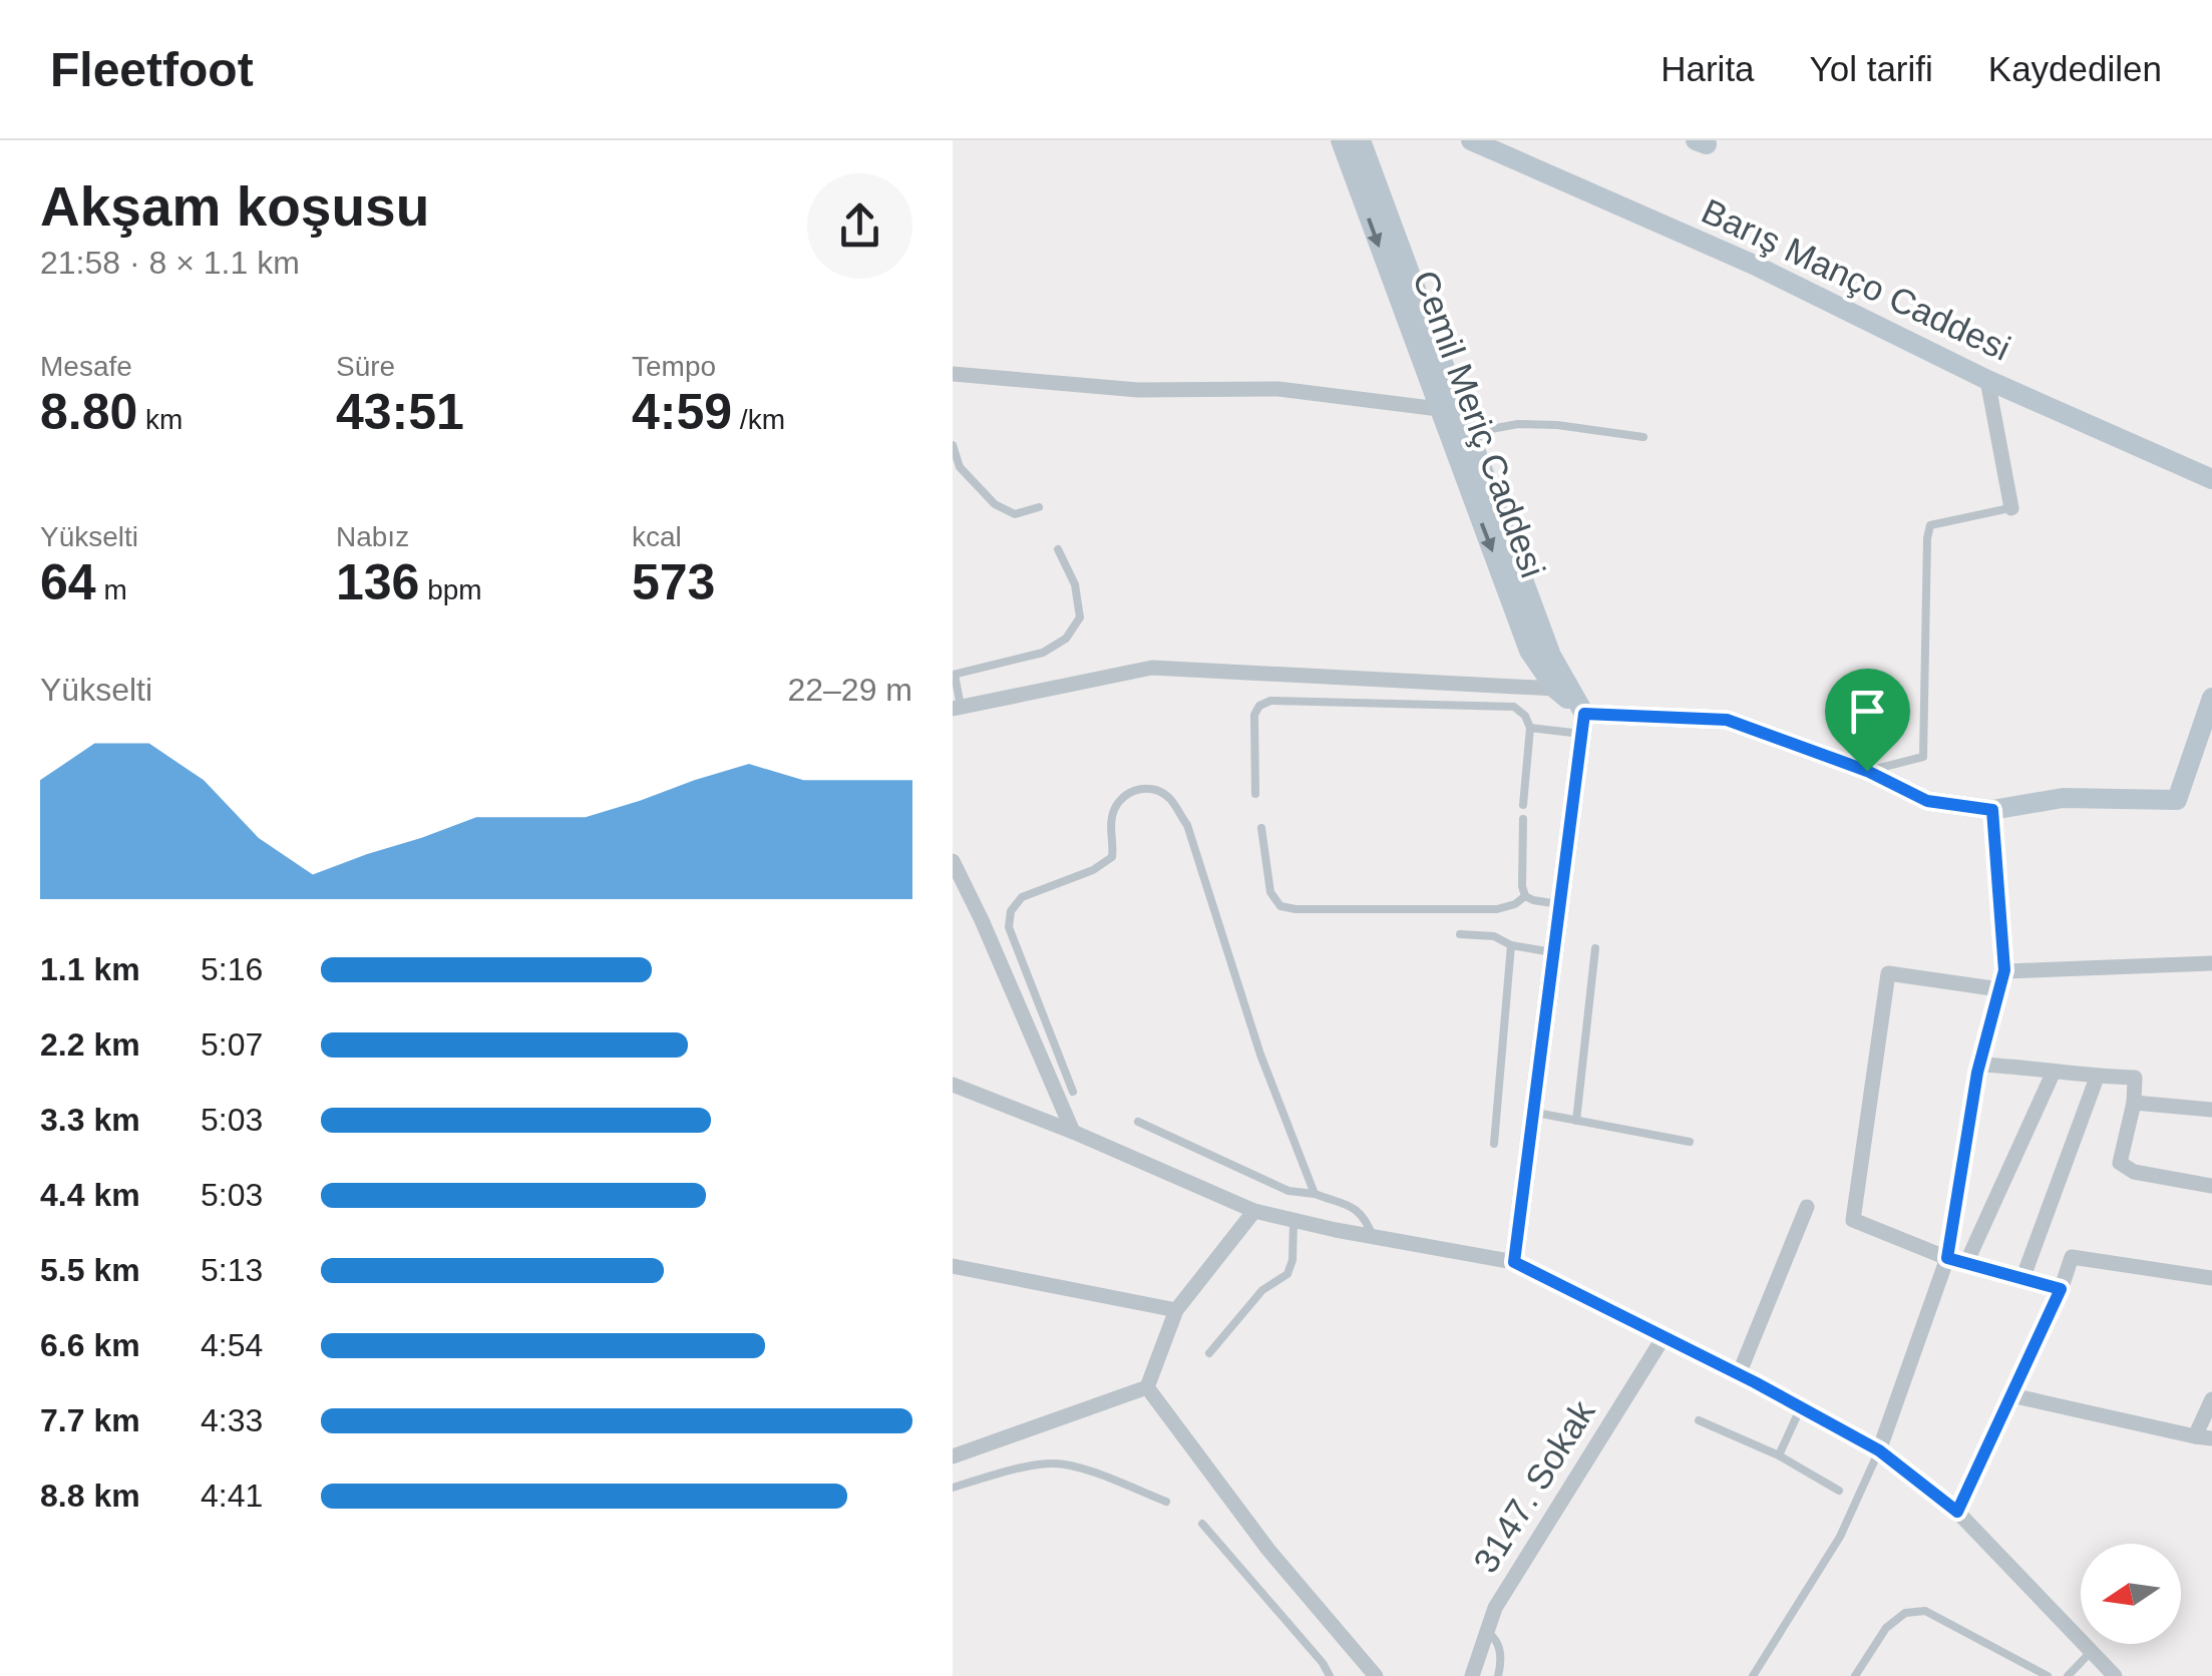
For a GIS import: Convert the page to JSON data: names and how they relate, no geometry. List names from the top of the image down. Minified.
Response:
{"streets":{"street":["Barış Manço Caddesi","Cemil Meriç Caddesi","3147. Sokak"]},"north":"left","page":{"header":"Fleetfoot","nav":["Harita","Yol tarifi","Kaydedilen"],"heading":["Akşam koşusu","21:58 · 8 × 1.1 km"],"stats":[["Mesafe","8.80 km"],["Süre","43:51"],["Tempo","4:59 /km"],["Yükselti","64 m"],["Nabız","136 bpm"],["kcal","573"]],"chart":["Yükselti","22–29 m"],"list":[{"name":"1.1 km","note":"5:16"},{"name":"2.2 km","note":"5:07"},{"name":"3.3 km","note":"5:03"},{"name":"4.4 km","note":"5:03"},{"name":"5.5 km","note":"5:13"},{"name":"6.6 km","note":"4:54"},{"name":"7.7 km","note":"4:33"},{"name":"8.8 km","note":"4:41"}]}}
